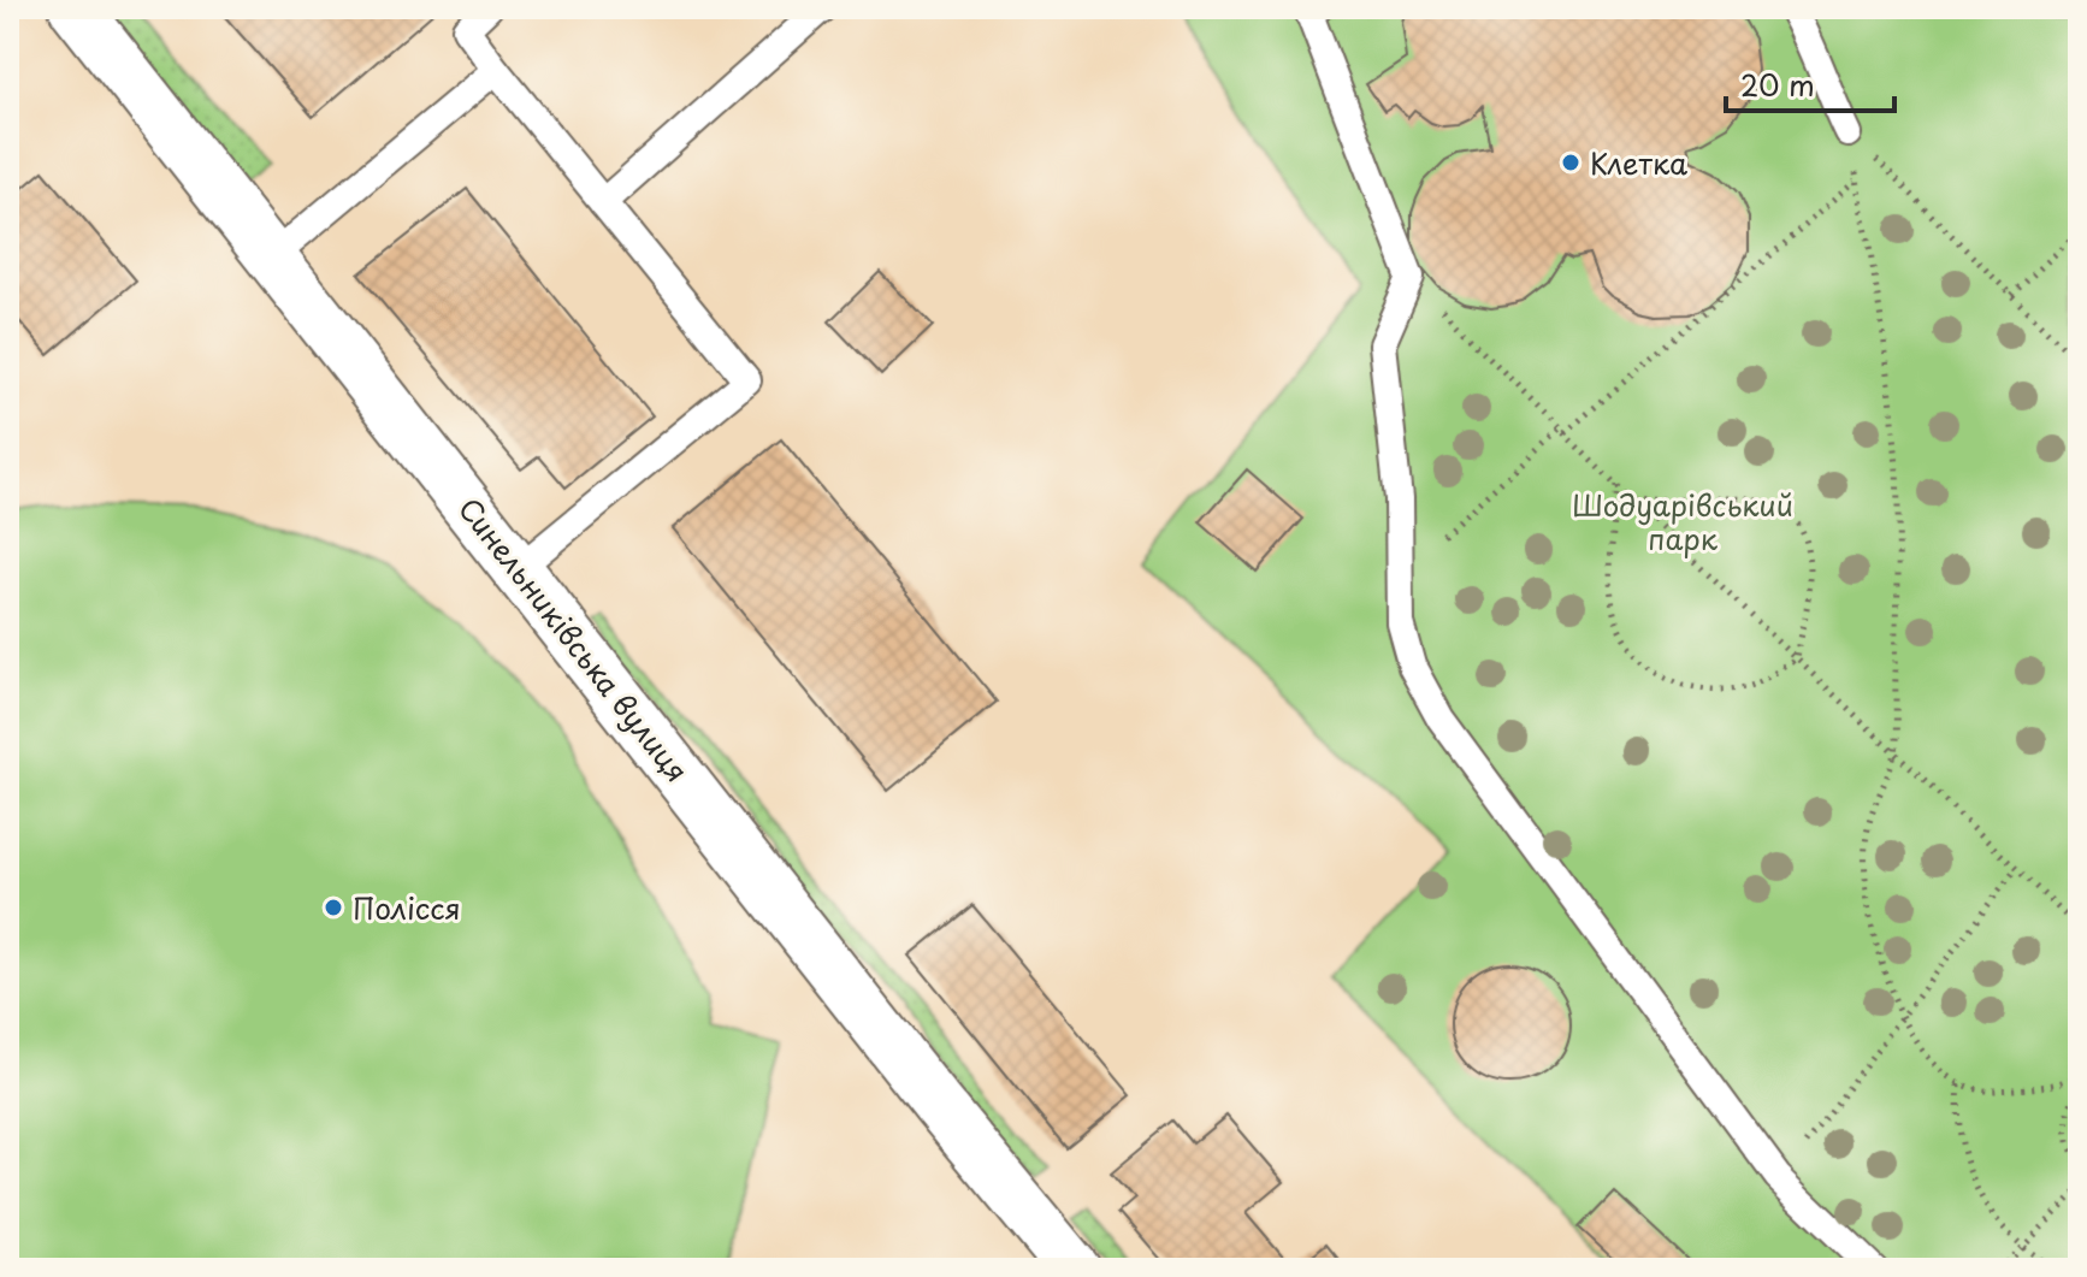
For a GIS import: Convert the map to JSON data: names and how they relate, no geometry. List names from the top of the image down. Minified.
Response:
{"streets":{"street":["Синельниківська вулиця"]},"parks":["Шодуарівський парк"],"places":["Клетка","Полісся"],"scale_bar":"20 m"}
